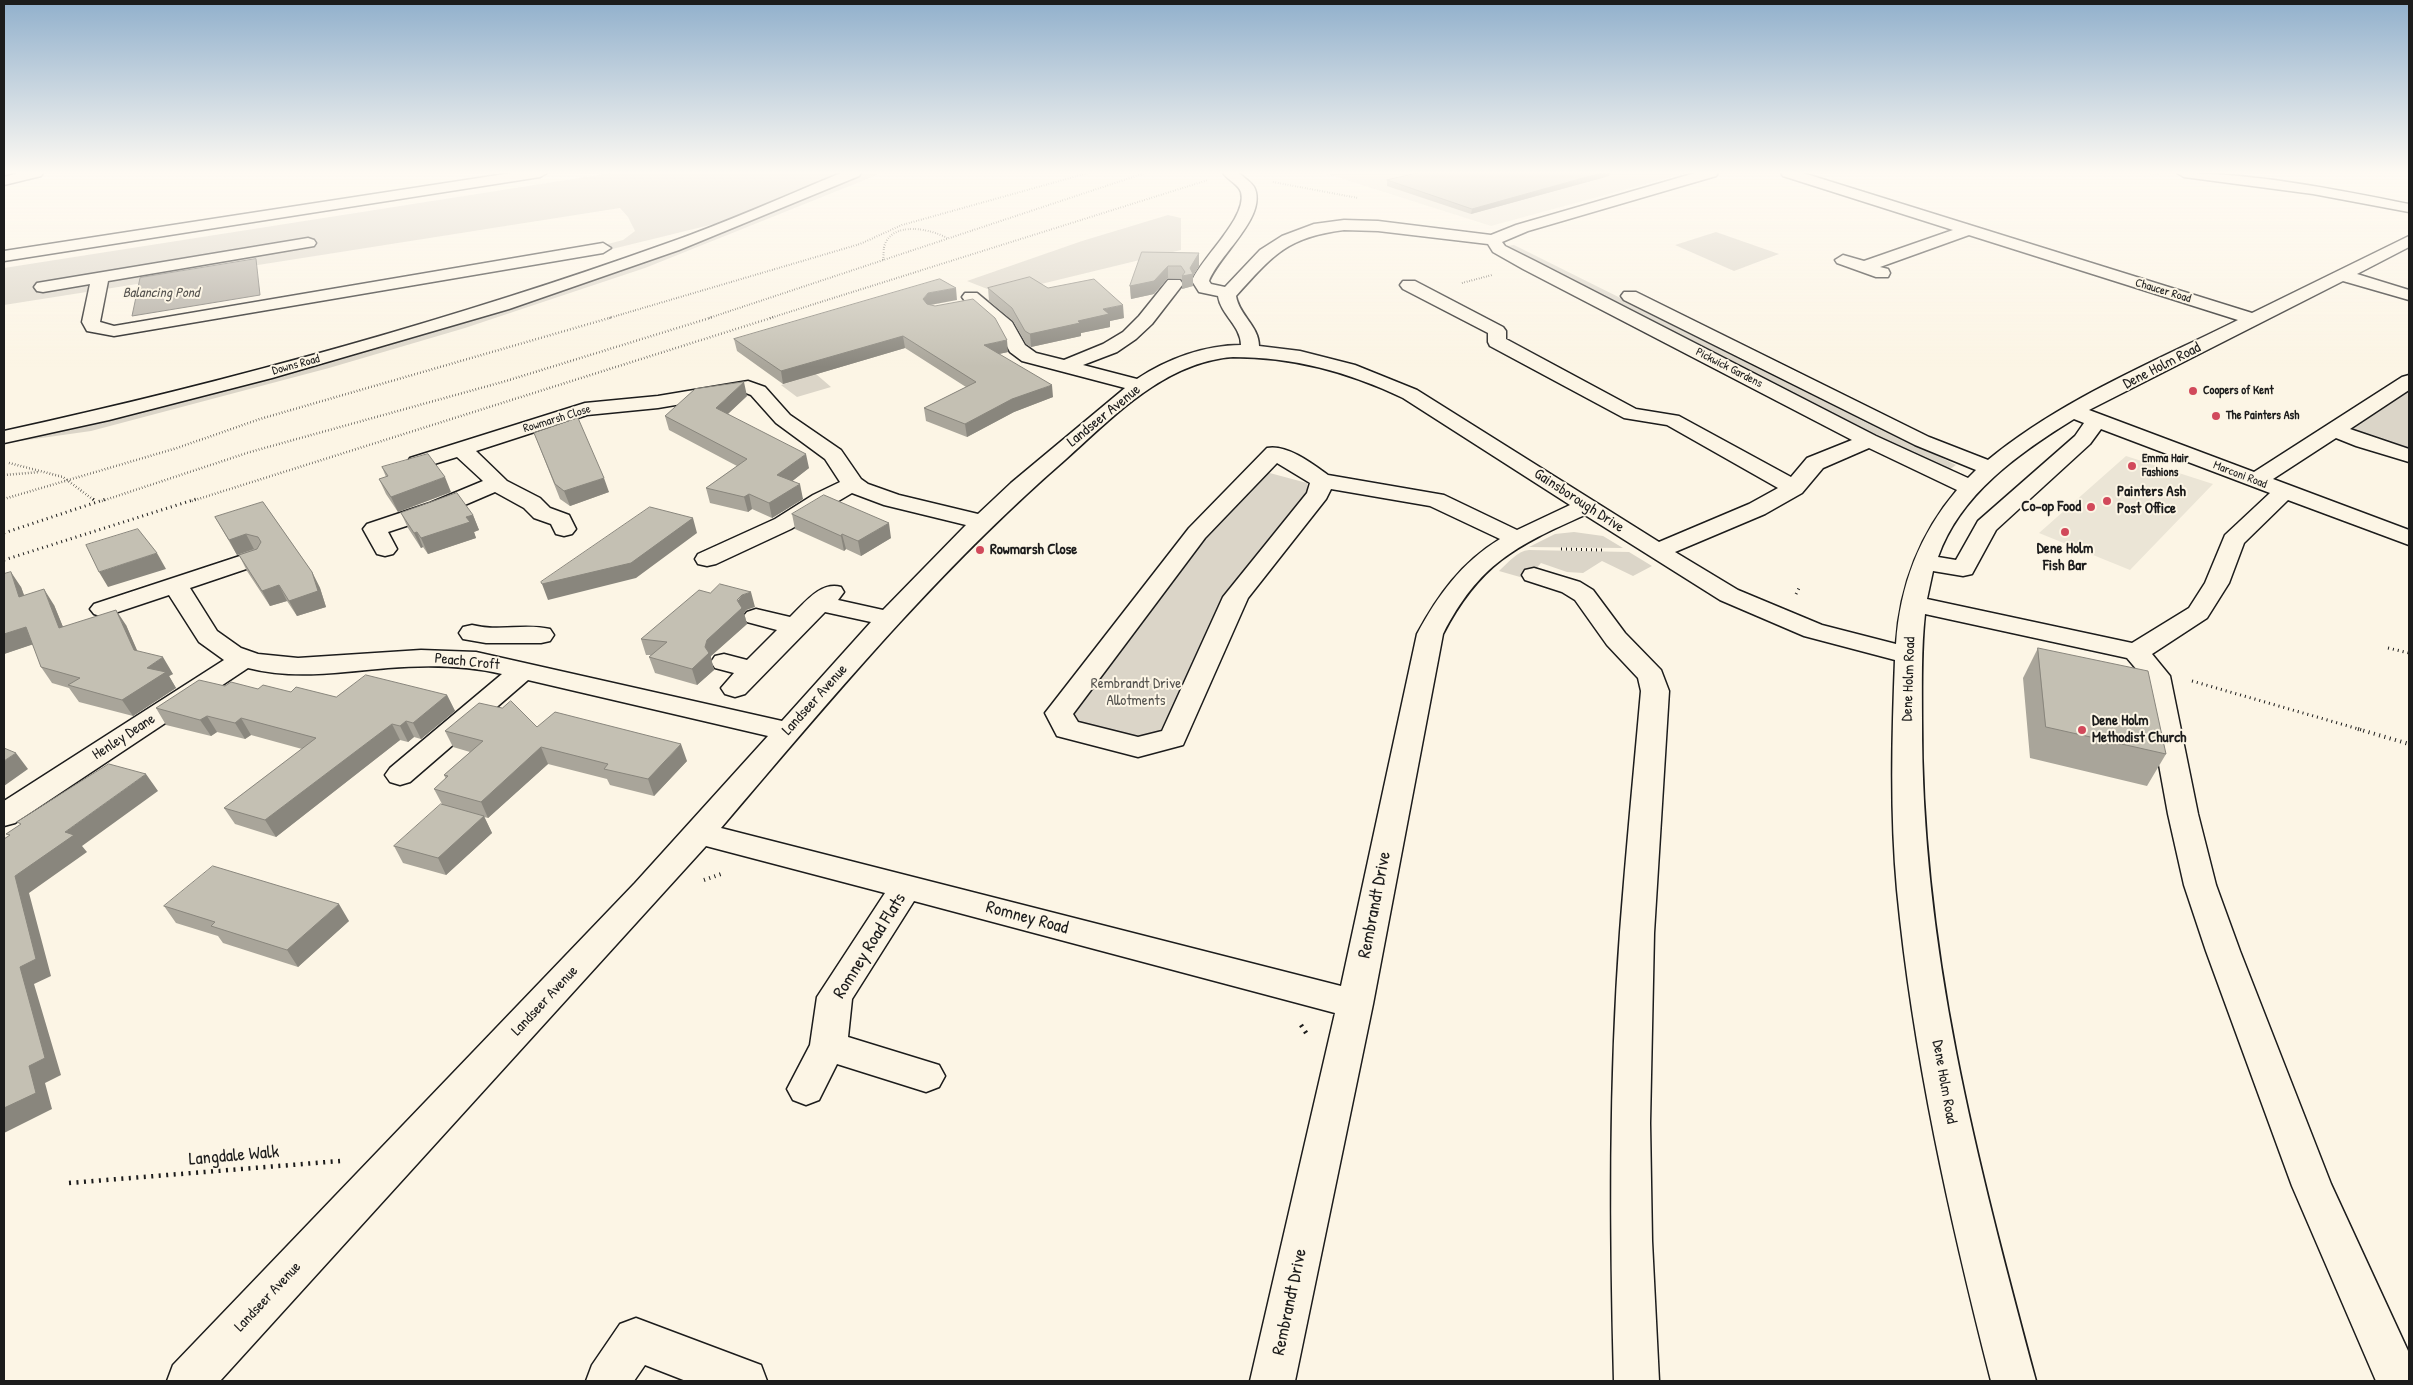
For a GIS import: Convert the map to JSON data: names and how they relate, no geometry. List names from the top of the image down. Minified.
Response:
{"streets":{"main road":["Chaucer Road","Downs Road","Dene Holm Road","Pickwick Gardens","Landseer Avenue","Rowmarsh Close","Marconi Road","Gainsborough Drive","Peach Croft","Henley Deane","Rembrandt Drive","Romney Road","Romney Road Flats"],"path":["Langdale Walk"]},"crossings":[["Chaucer Road","Dene Holm Road"],["Dene Holm Road","Pickwick Gardens"],["Dene Holm Road","Marconi Road"],["Dene Holm Road","Gainsborough Drive"],["Landseer Avenue","Rowmarsh Close"],["Landseer Avenue","Gainsborough Drive"],["Landseer Avenue","Peach Croft"],["Landseer Avenue","Romney Road"],["Gainsborough Drive","Rembrandt Drive"],["Peach Croft","Henley Deane"],["Rembrandt Drive","Romney Road"],["Romney Road","Romney Road Flats"]],"water":["Balancing Pond"],"parks":["Rembrandt Drive Allotments"],"places":["Coopers of Kent","The Painters Ash","Emma Hair Fashions","Painters Ash Post Office","Co-op Food","Dene Holm Fish Bar","Rowmarsh Close","Dene Holm Methodist Church"]}
